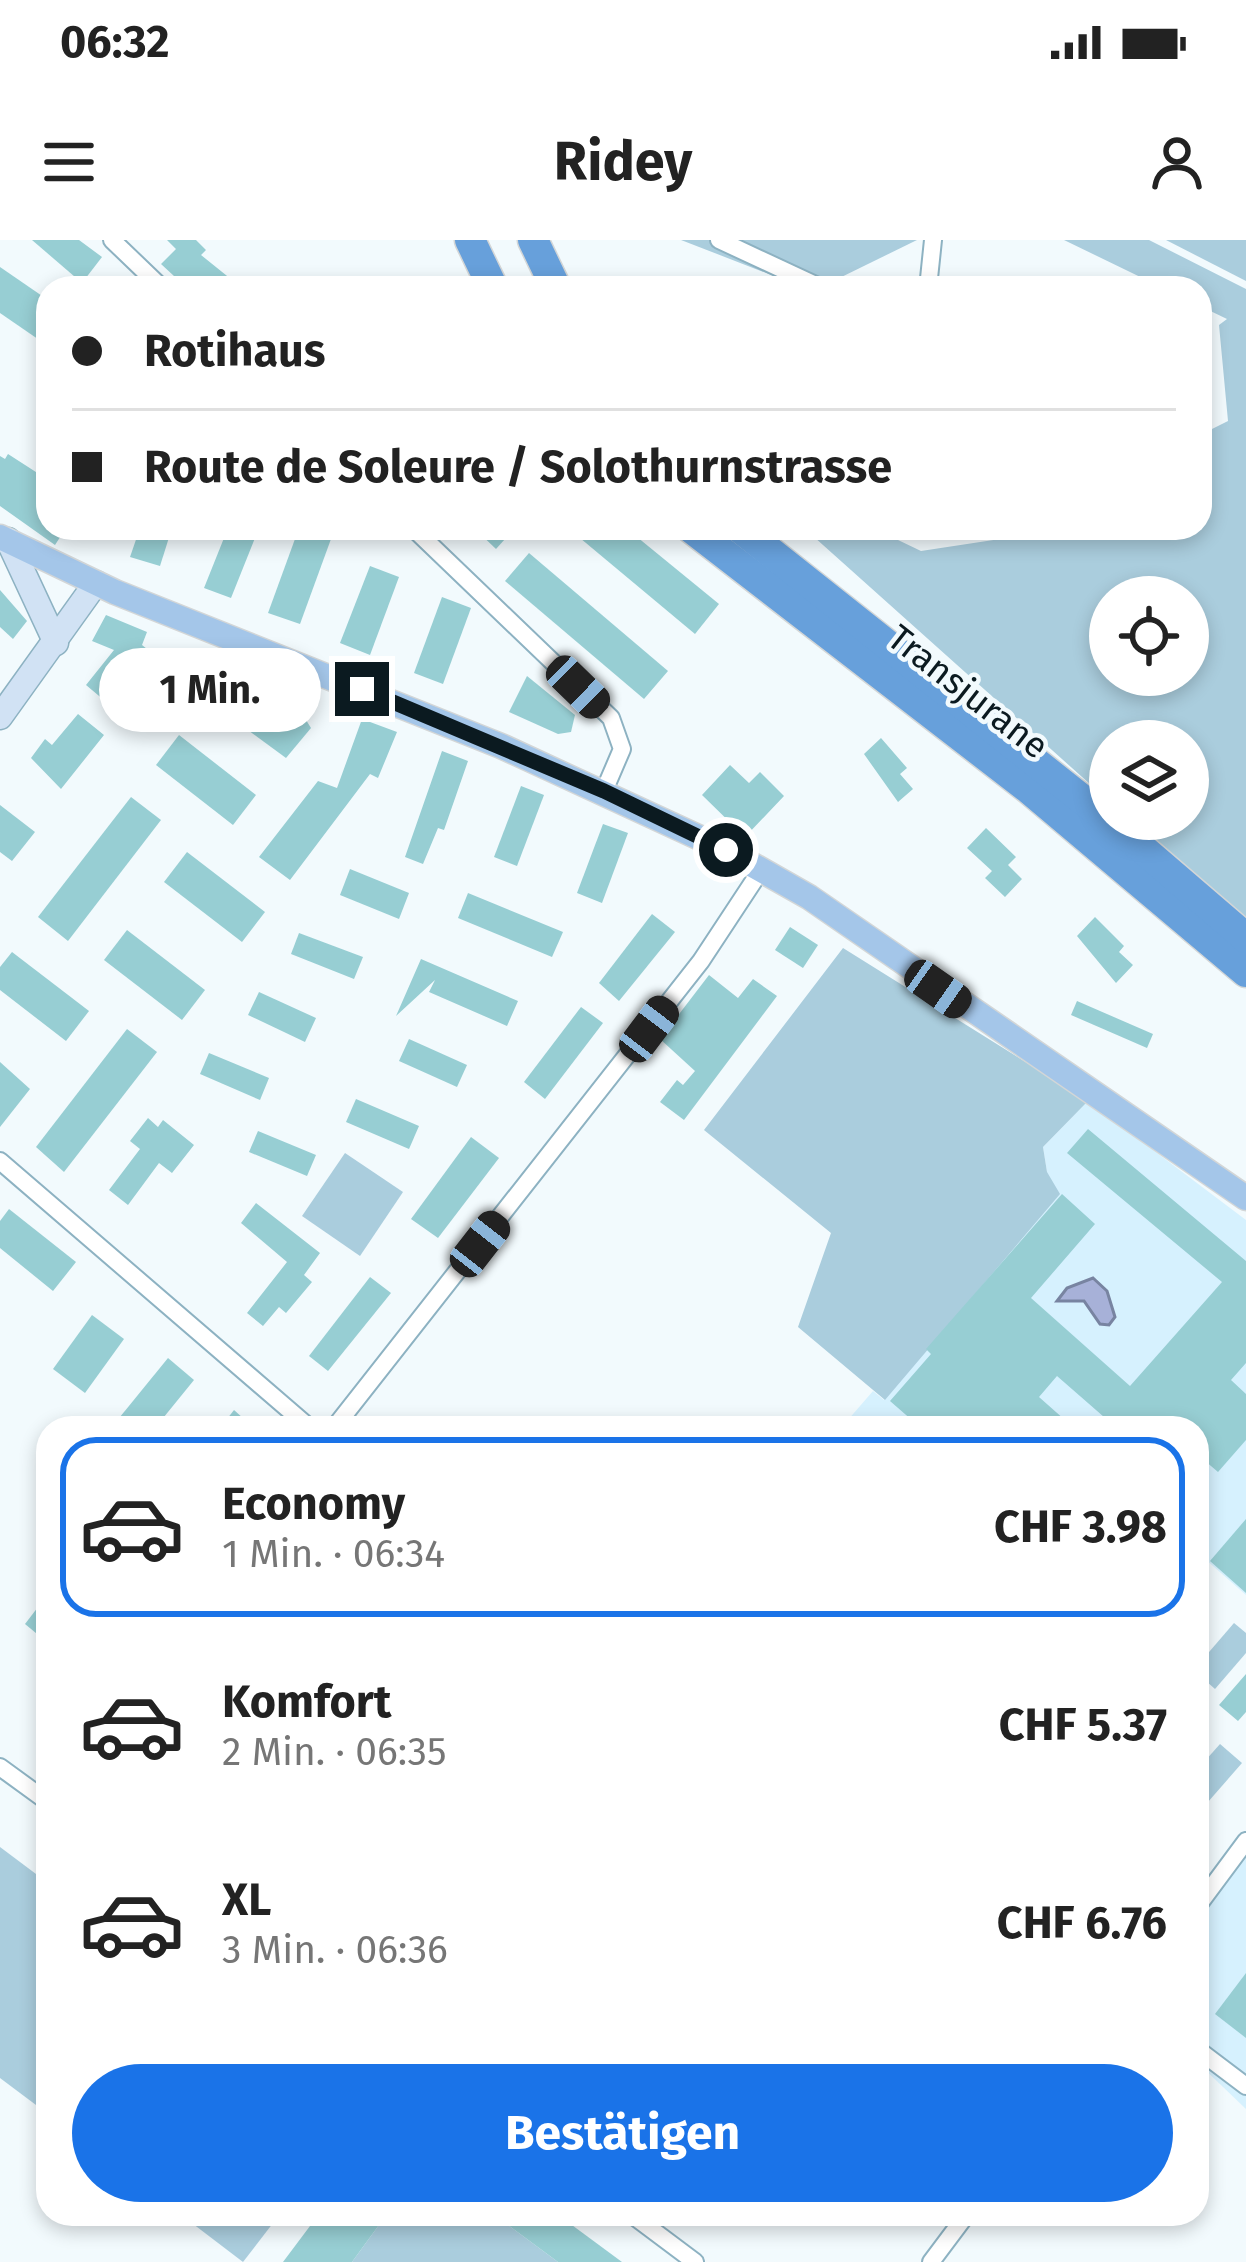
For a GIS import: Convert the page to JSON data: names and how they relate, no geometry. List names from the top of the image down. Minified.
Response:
{"streets":{"highway":["Transjurane"]},"page":{"status":"06:32","header":"Ridey","banner":["Rotihaus","Route de Soleure / Solothurnstrasse"],"bubble":"1 Min.","list":[{"name":"Economy","note":"1 Min. · 06:34","value":"CHF 3.98"},{"name":"Komfort","note":"2 Min. · 06:35","value":"CHF 5.37"},{"name":"XL","note":"3 Min. · 06:36","value":"CHF 6.76"}],"buttons":"Bestätigen"}}
